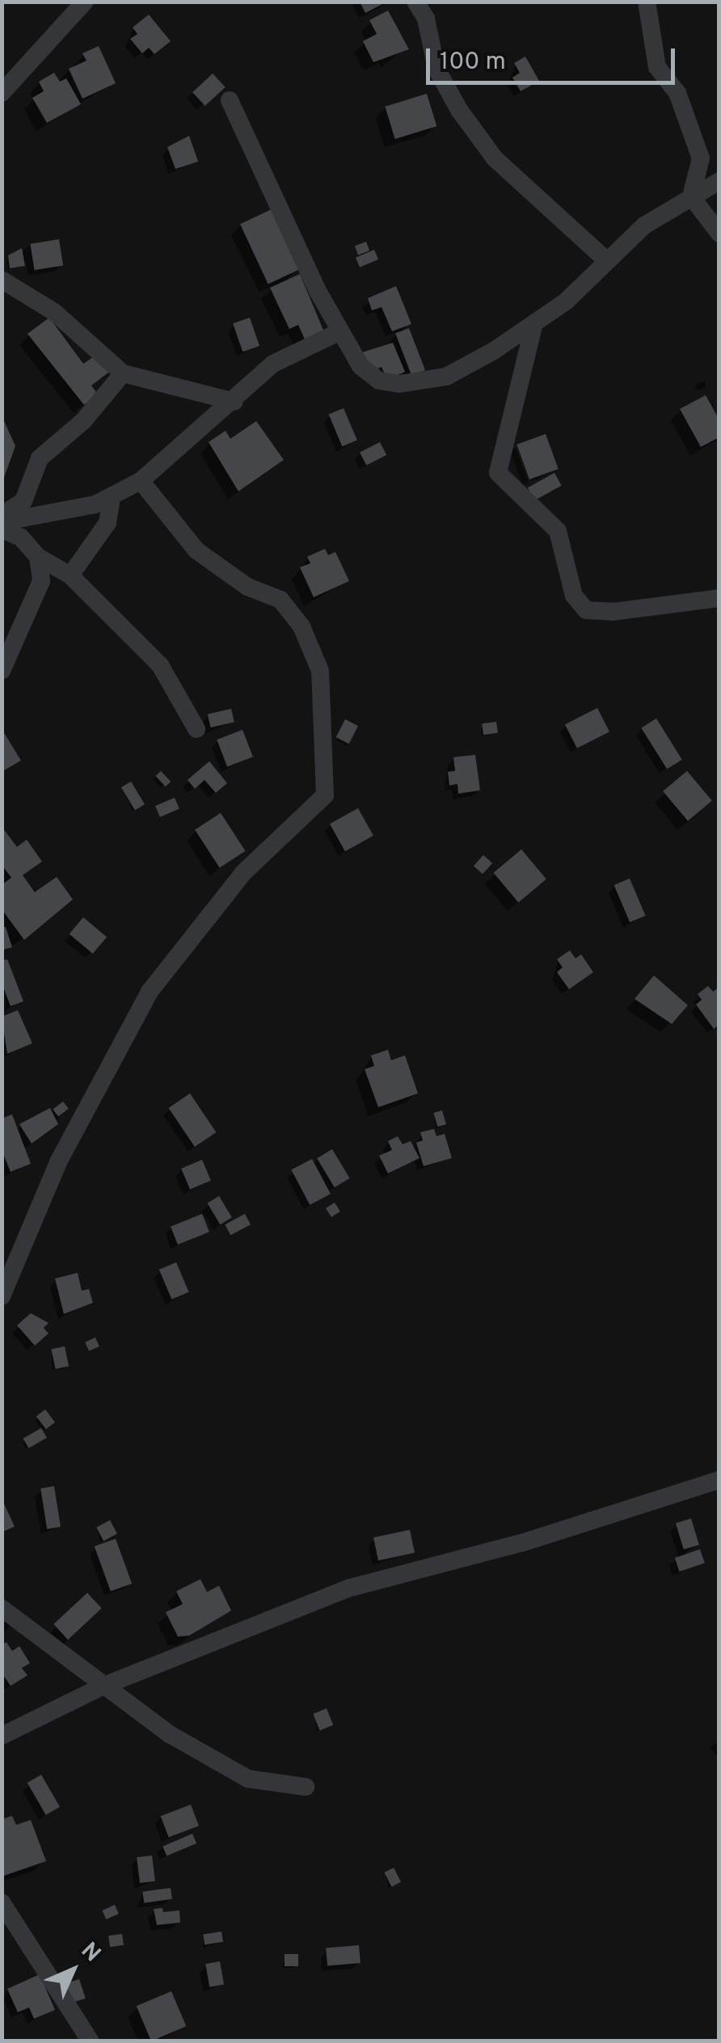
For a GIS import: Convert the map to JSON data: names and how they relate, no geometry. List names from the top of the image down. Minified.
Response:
{"scale_bar":"100 m","north":"top right"}
